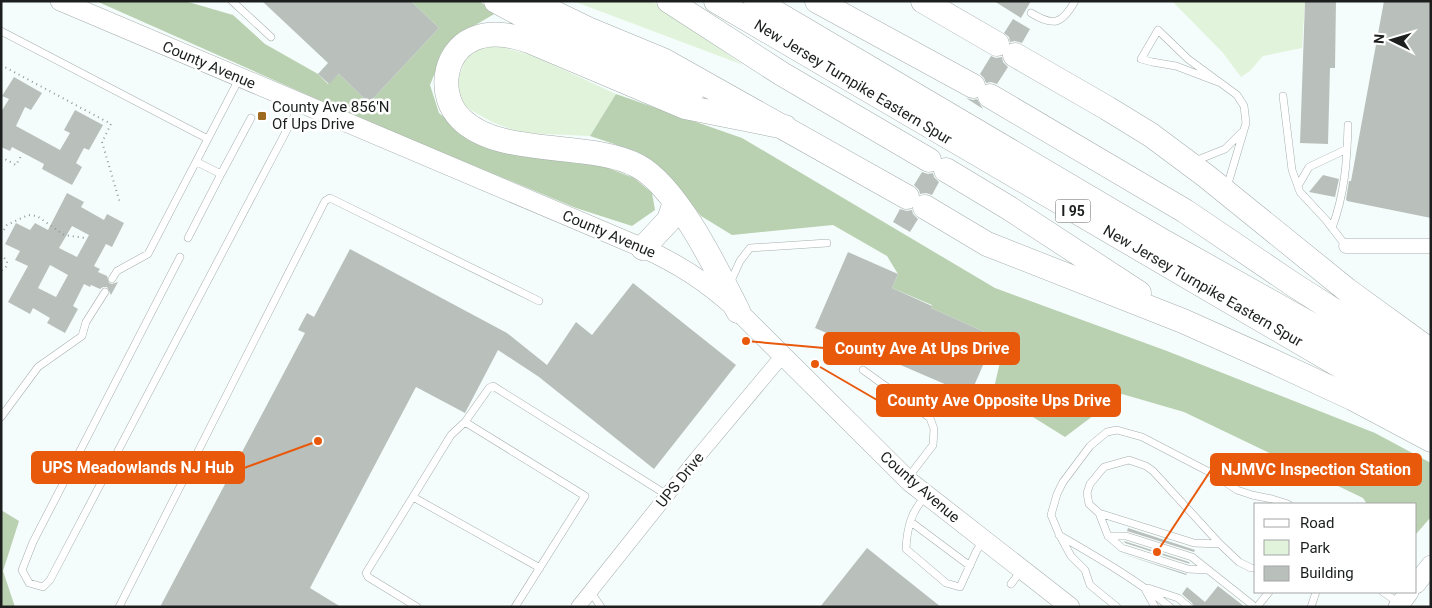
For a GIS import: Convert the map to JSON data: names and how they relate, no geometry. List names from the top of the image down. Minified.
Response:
{"streets":{"highway":["New Jersey Turnpike Eastern Spur","I 95"],"main road":["County Avenue"],"street":["UPS Drive"]},"crossings":[["County Avenue","UPS Drive"]],"places":{"transit":["County Ave 856'N Of Ups Drive"],"other":["County Ave At Ups Drive","County Ave Opposite Ups Drive","UPS Meadowlands NJ Hub","NJMVC Inspection Station"]},"legend":["Road","Park","Building"],"north":"left"}
